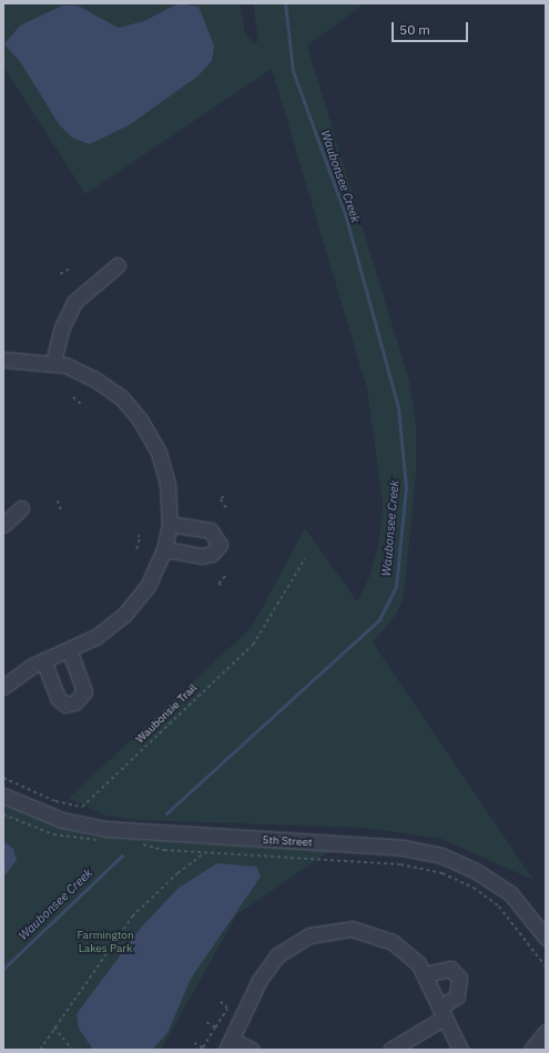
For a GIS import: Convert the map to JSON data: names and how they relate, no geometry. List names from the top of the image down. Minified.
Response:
{"streets":{"street":["5th Street"],"path":["Waubonsie Trail"]},"water":["Waubonsee Creek"],"parks":["Farmington Lakes Park"],"scale_bar":"50 m"}
